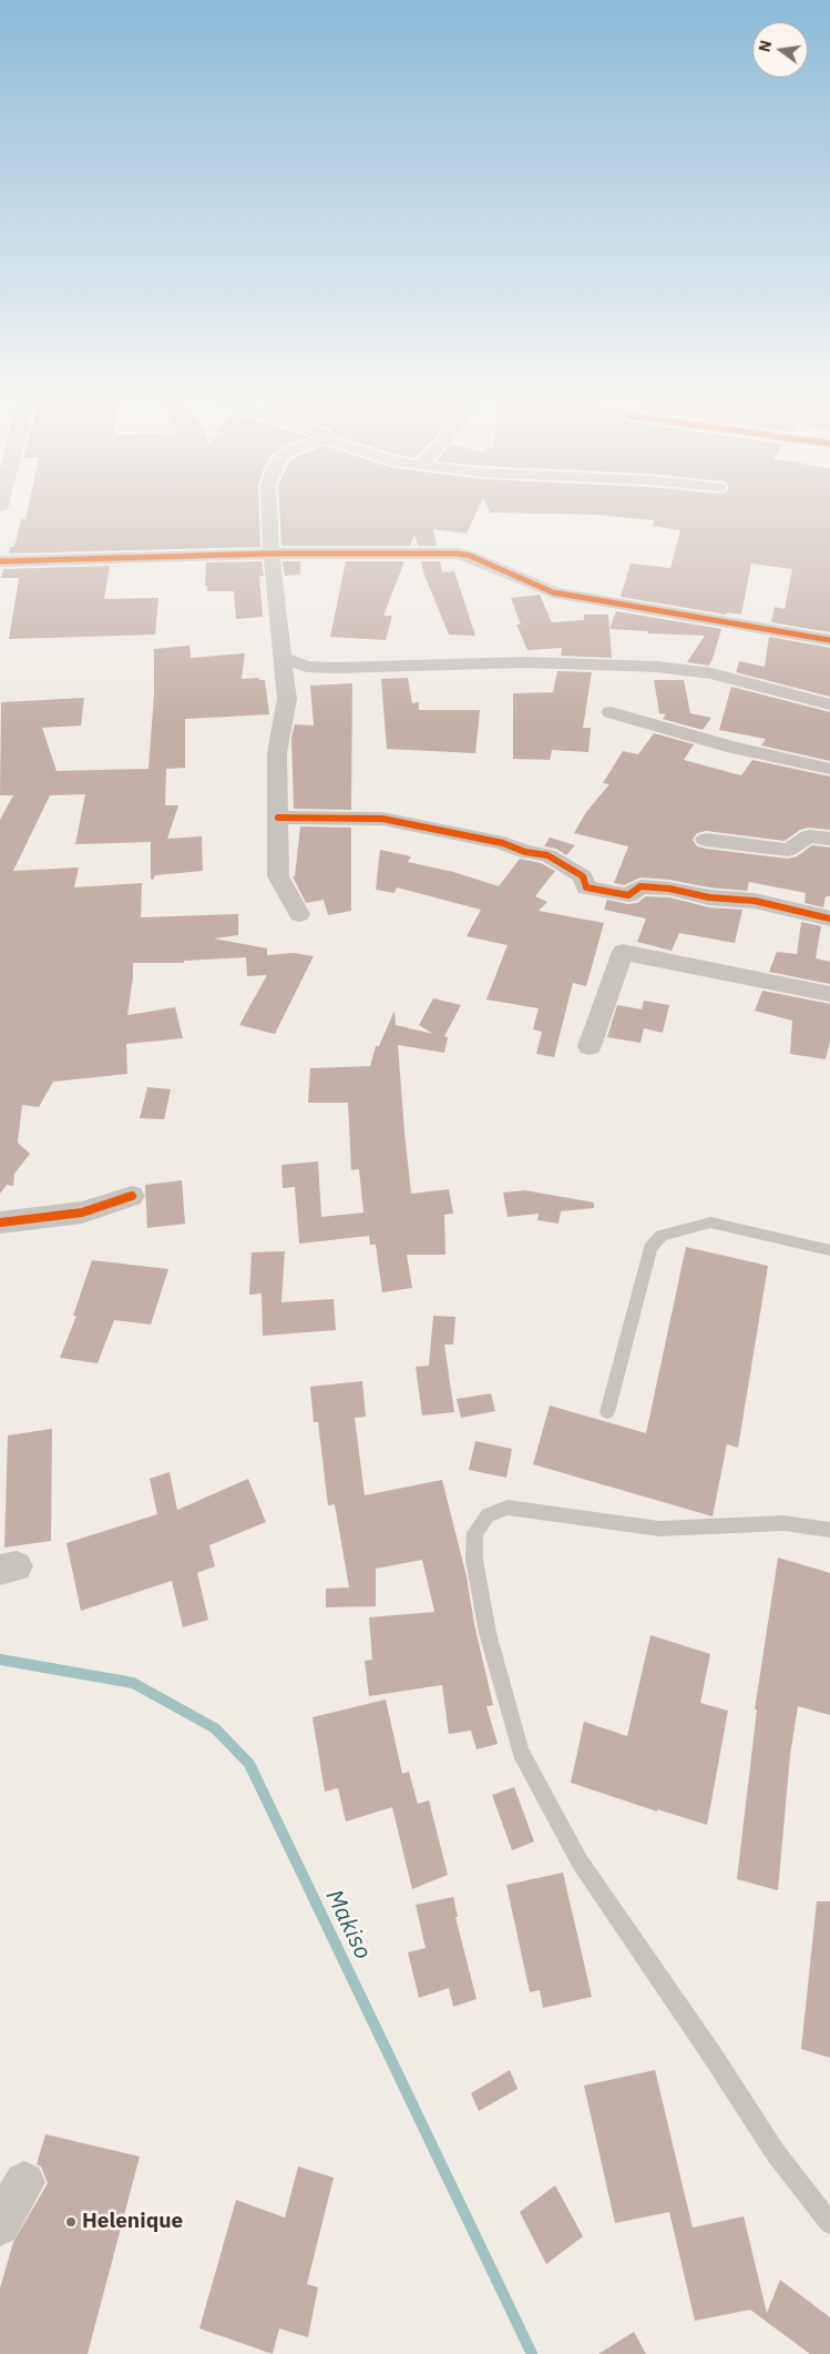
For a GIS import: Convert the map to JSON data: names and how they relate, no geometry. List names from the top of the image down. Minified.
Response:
{"water":["Makiso"],"places":["Helenique"],"north":"left"}
